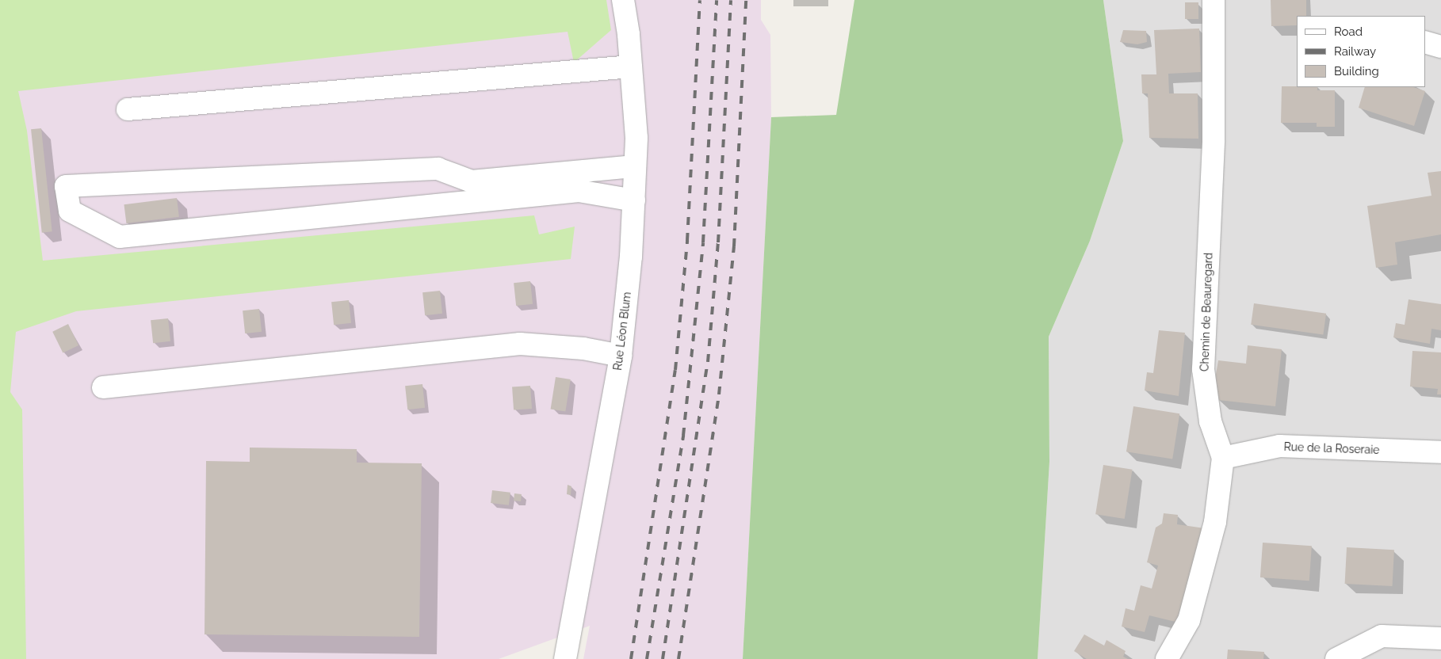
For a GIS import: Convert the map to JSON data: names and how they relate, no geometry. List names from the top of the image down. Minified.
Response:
{"streets":{"street":["Chemin de Beauregard","Rue Léon Blum","Rue de la Roseraie"]},"crossings":[["Chemin de Beauregard","Rue de la Roseraie"]],"legend":["Road","Railway","Building"]}
